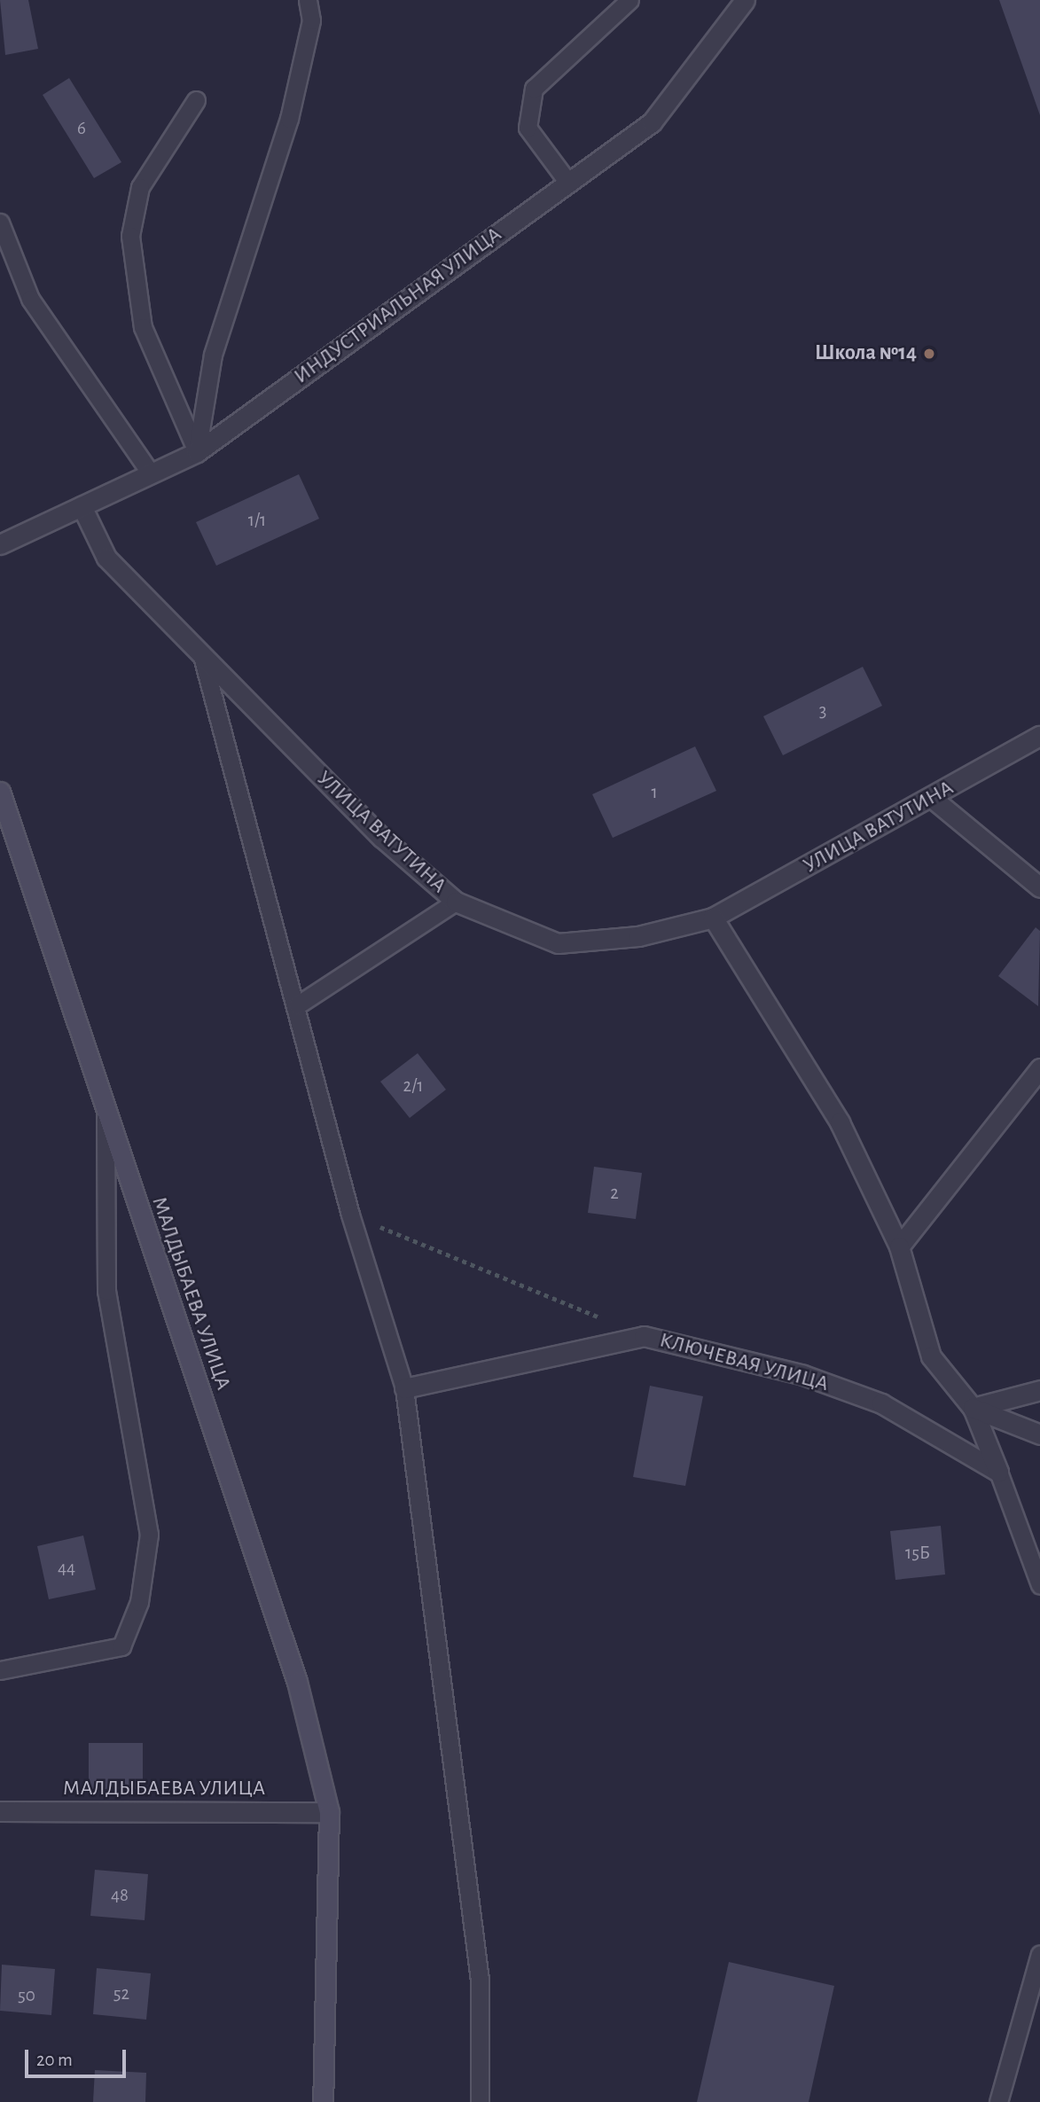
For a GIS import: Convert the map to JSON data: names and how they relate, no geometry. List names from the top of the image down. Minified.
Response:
{"streets":{"main road":["МАЛДЫБАЕВА УЛИЦА"],"street":["ИНДУСТРИАЛЬНАЯ УЛИЦА","УЛИЦА ВАТУТИНА","КЛЮЧЕВАЯ УЛИЦА"]},"crossings":[["ИНДУСТРИАЛЬНАЯ УЛИЦА","УЛИЦА ВАТУТИНА"]],"places":["Школа №14"],"house_numbers":["6","1/1","3","1","2/1","2","15Б","44","48","52","50"],"scale_bar":"20 m"}
